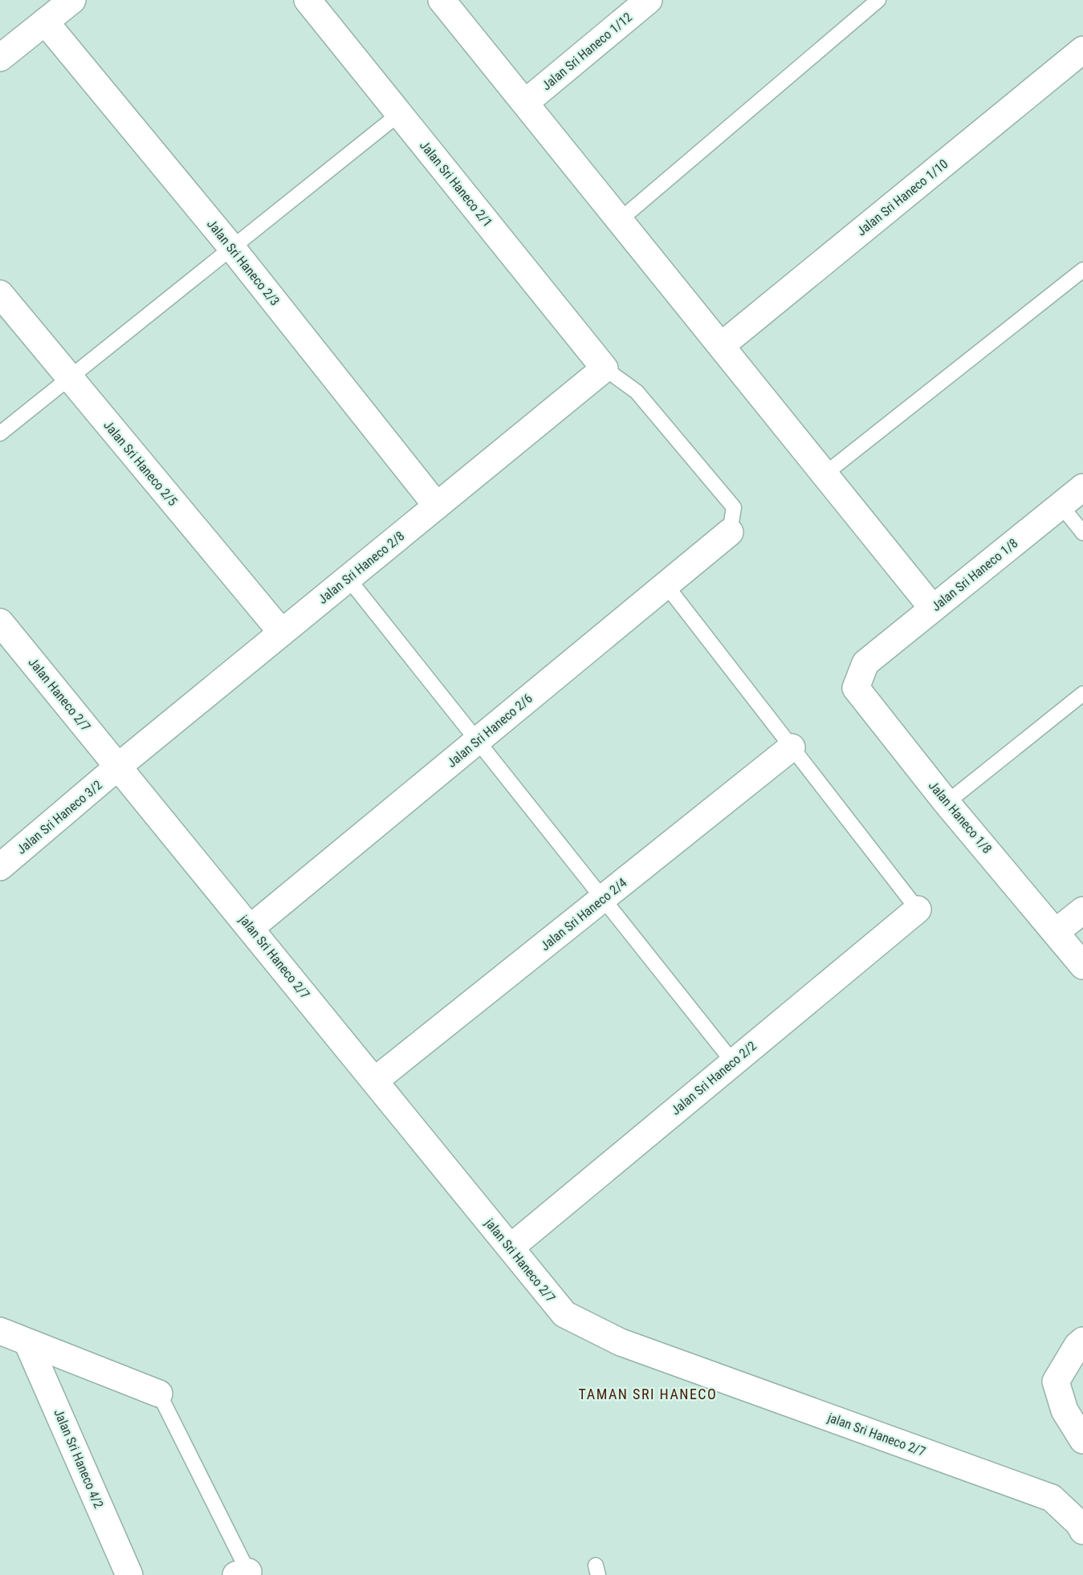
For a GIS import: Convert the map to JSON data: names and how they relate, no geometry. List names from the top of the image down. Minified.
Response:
{"streets":{"street":["Jalan Sri Haneco 1/12","Jalan Sri Haneco 2/1","Jalan Sri Haneco 1/10","Jalan Sri Haneco 2/3","Jalan Sri Haneco 2/5","Jalan Sri Haneco 2/8","Jalan Sri Haneco 1/8","Jalan Haneco 2/7","Jalan Sri Haneco 2/6","Jalan Sri Haneco 3/2","Jalan Haneco 1/8","Jalan Sri Haneco 2/4","jalan Sri Haneco 2/7","Jalan Sri Haneco 2/2","Jalan Sri Haneco 4/2"]},"crossings":[["Jalan Sri Haneco 2/1","Jalan Sri Haneco 2/8"],["Jalan Sri Haneco 2/3","Jalan Sri Haneco 2/8"],["Jalan Sri Haneco 2/5","Jalan Sri Haneco 2/8"],["Jalan Sri Haneco 2/8","Jalan Haneco 2/7"],["Jalan Sri Haneco 2/8","Jalan Sri Haneco 3/2"],["Jalan Sri Haneco 2/8","jalan Sri Haneco 2/7"],["Jalan Sri Haneco 1/8","Jalan Haneco 1/8"],["Jalan Haneco 2/7","Jalan Sri Haneco 3/2"],["Jalan Haneco 2/7","jalan Sri Haneco 2/7"],["Jalan Sri Haneco 2/6","jalan Sri Haneco 2/7"],["Jalan Sri Haneco 3/2","jalan Sri Haneco 2/7"],["Jalan Sri Haneco 2/4","jalan Sri Haneco 2/7"],["jalan Sri Haneco 2/7","Jalan Sri Haneco 2/2"]],"districts":["TAMAN SRI HANECO"]}
